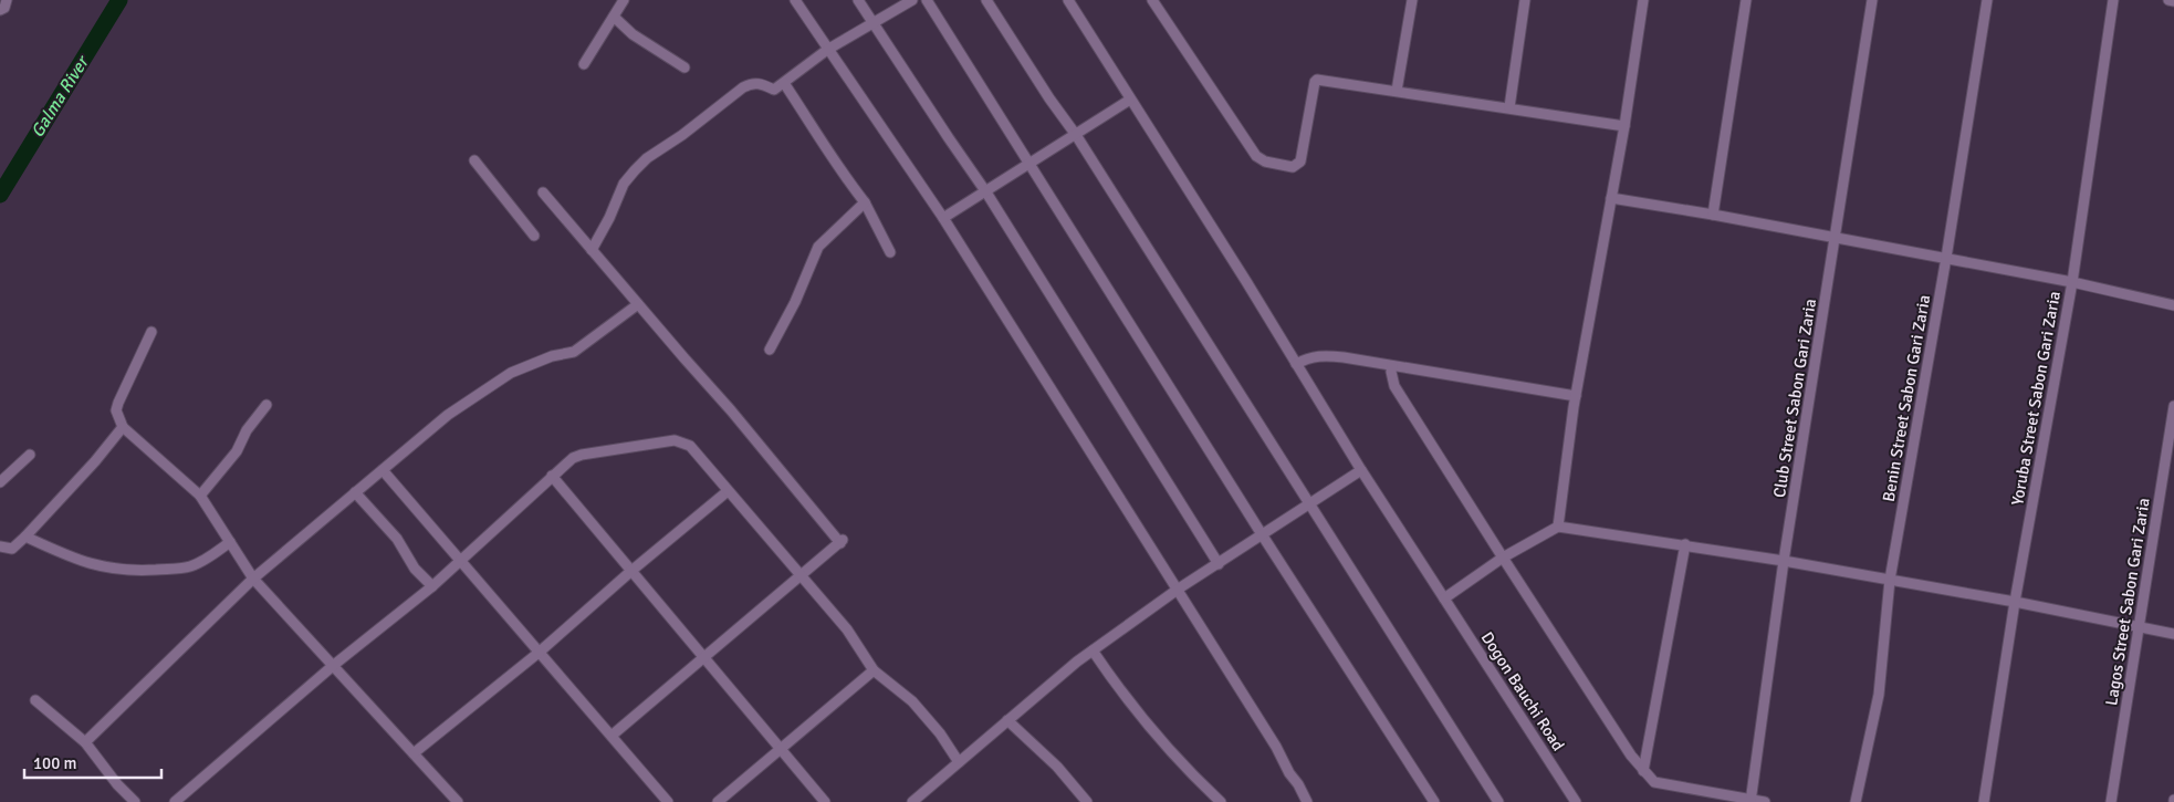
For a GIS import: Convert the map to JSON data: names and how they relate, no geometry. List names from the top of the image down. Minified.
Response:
{"streets":{"street":["Club Street Sabon Gari Zaria","Benin Street Sabon Gari Zaria","Yoruba Street Sabon Gari Zaria","Lagos Street Sabon Gari Zaria","Dogon Bauchi Road"]},"water":["Galma River"],"scale_bar":"100 m"}
